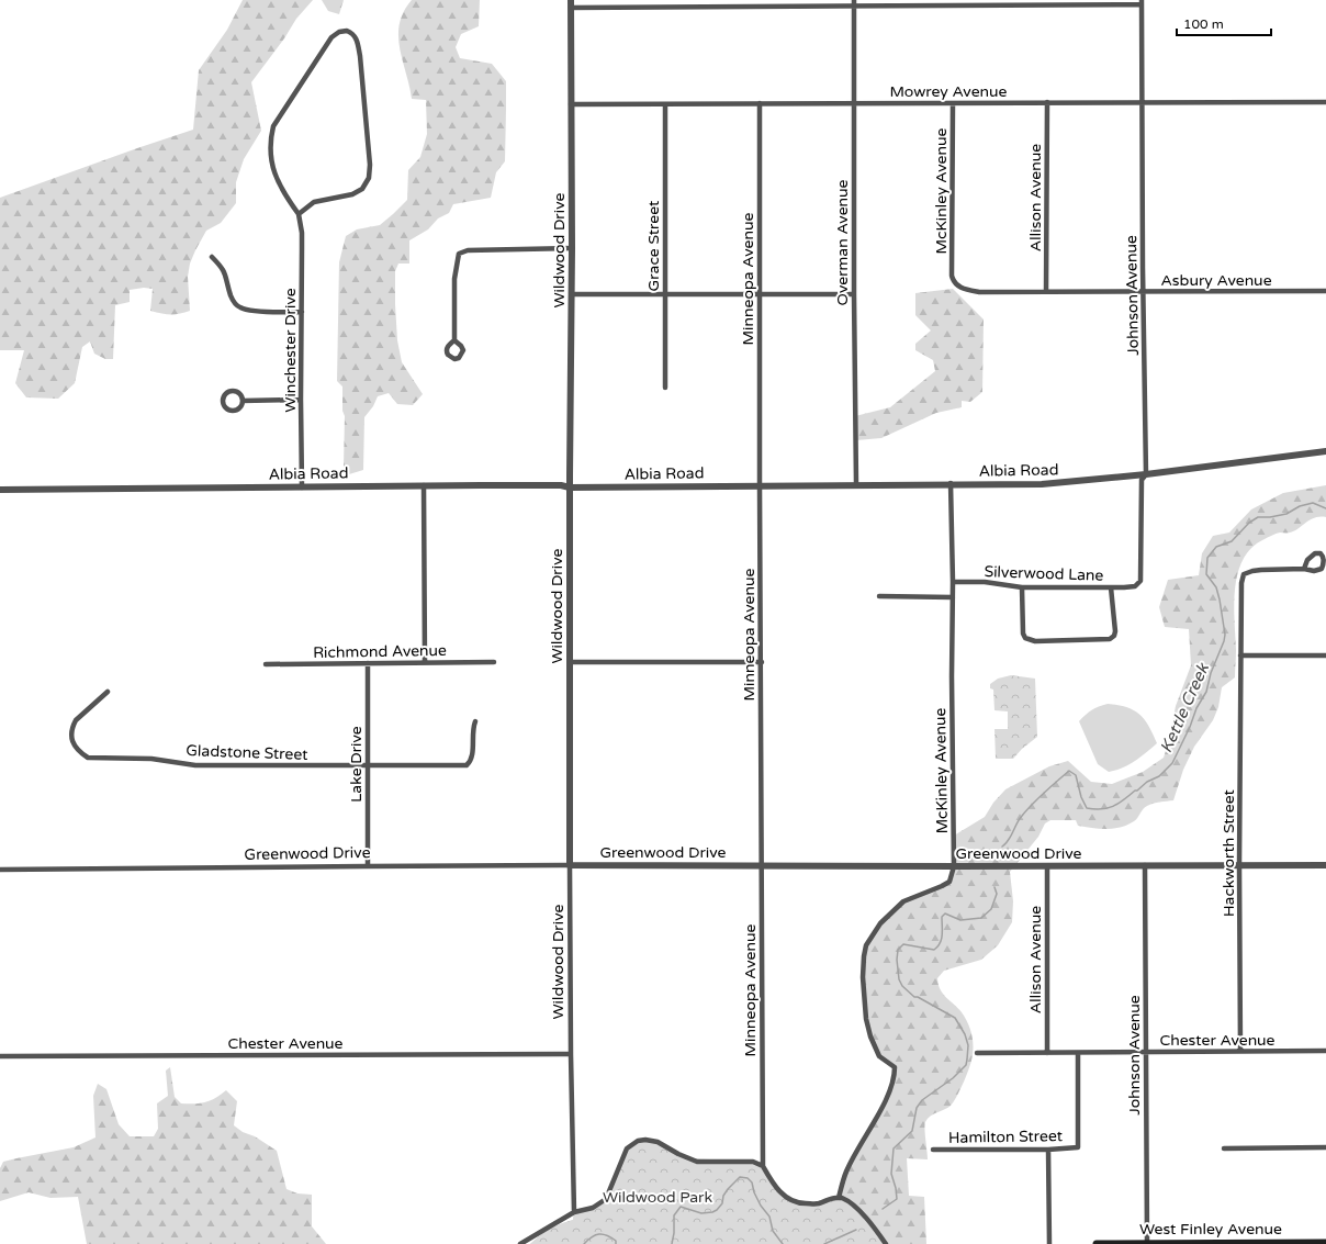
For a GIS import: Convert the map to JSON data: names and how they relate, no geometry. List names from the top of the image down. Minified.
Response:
{"streets":{"main road":["West Finley Avenue"],"street":["Mowrey Avenue","McKinley Avenue","Allison Avenue","Overman Avenue","Grace Street","Wildwood Drive","Minneopa Avenue","Asbury Avenue","Johnson Avenue","Winchester Drive","Albia Road","Silverwood Lane","Richmond Avenue","Gladstone Street","Lake Drive","Greenwood Drive","Hackworth Street","Chester Avenue","Hamilton Street"]},"crossings":[["Mowrey Avenue","McKinley Avenue"],["Mowrey Avenue","Allison Avenue"],["Mowrey Avenue","Overman Avenue"],["Mowrey Avenue","Grace Street"],["Mowrey Avenue","Wildwood Drive"],["Mowrey Avenue","Minneopa Avenue"],["Mowrey Avenue","Johnson Avenue"],["McKinley Avenue","Asbury Avenue"],["McKinley Avenue","Albia Road"],["McKinley Avenue","Silverwood Lane"],["McKinley Avenue","Greenwood Drive"],["Allison Avenue","Asbury Avenue"],["Allison Avenue","Greenwood Drive"],["Allison Avenue","Chester Avenue"],["Overman Avenue","Albia Road"],["Wildwood Drive","Albia Road"],["Wildwood Drive","Greenwood Drive"],["Wildwood Drive","Chester Avenue"],["Minneopa Avenue","Albia Road"],["Minneopa Avenue","Greenwood Drive"],["Asbury Avenue","Johnson Avenue"],["Johnson Avenue","Albia Road"],["Johnson Avenue","Silverwood Lane"],["Johnson Avenue","Greenwood Drive"],["Johnson Avenue","Chester Avenue"],["Johnson Avenue","West Finley Avenue"],["Winchester Drive","Albia Road"],["Richmond Avenue","Lake Drive"],["Gladstone Street","Lake Drive"],["Lake Drive","Greenwood Drive"],["Greenwood Drive","Hackworth Street"],["Hackworth Street","Chester Avenue"],["Chester Avenue","Hamilton Street"]],"water":["Kettle Creek"],"parks":["Wildwood Park"],"scale_bar":"100 m"}
